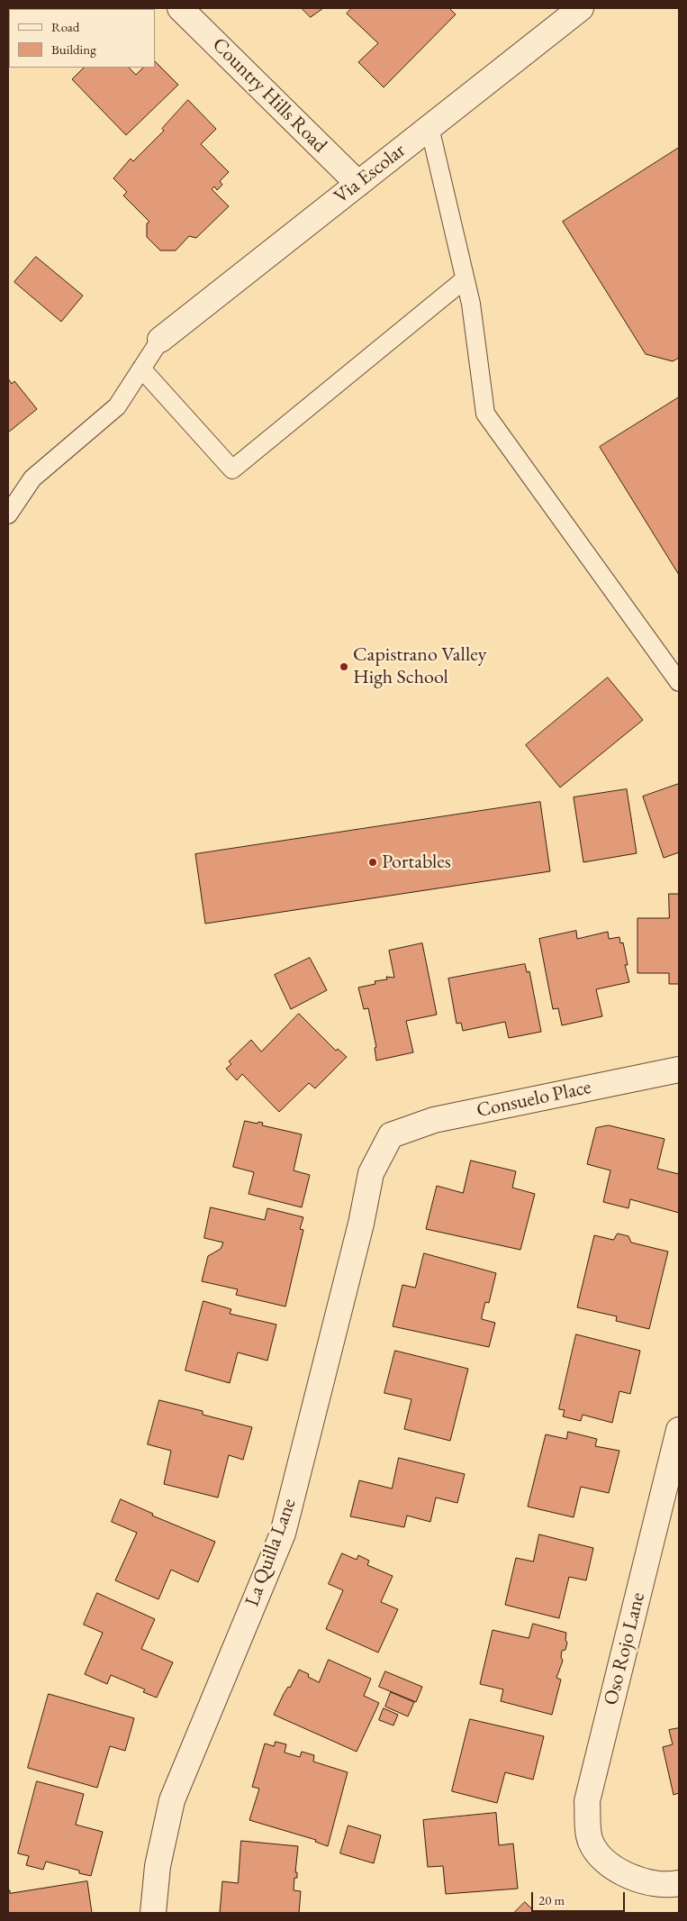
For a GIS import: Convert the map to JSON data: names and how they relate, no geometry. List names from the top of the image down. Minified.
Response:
{"streets":{"street":["Country Hills Road","Via Escolar","Consuelo Place","La Quilla Lane","Oso Rojo Lane"]},"crossings":[["Country Hills Road","Via Escolar"],["Consuelo Place","La Quilla Lane"]],"places":["Capistrano Valley High School","Portables"],"legend":["Road","Building"],"scale_bar":"20 m"}
